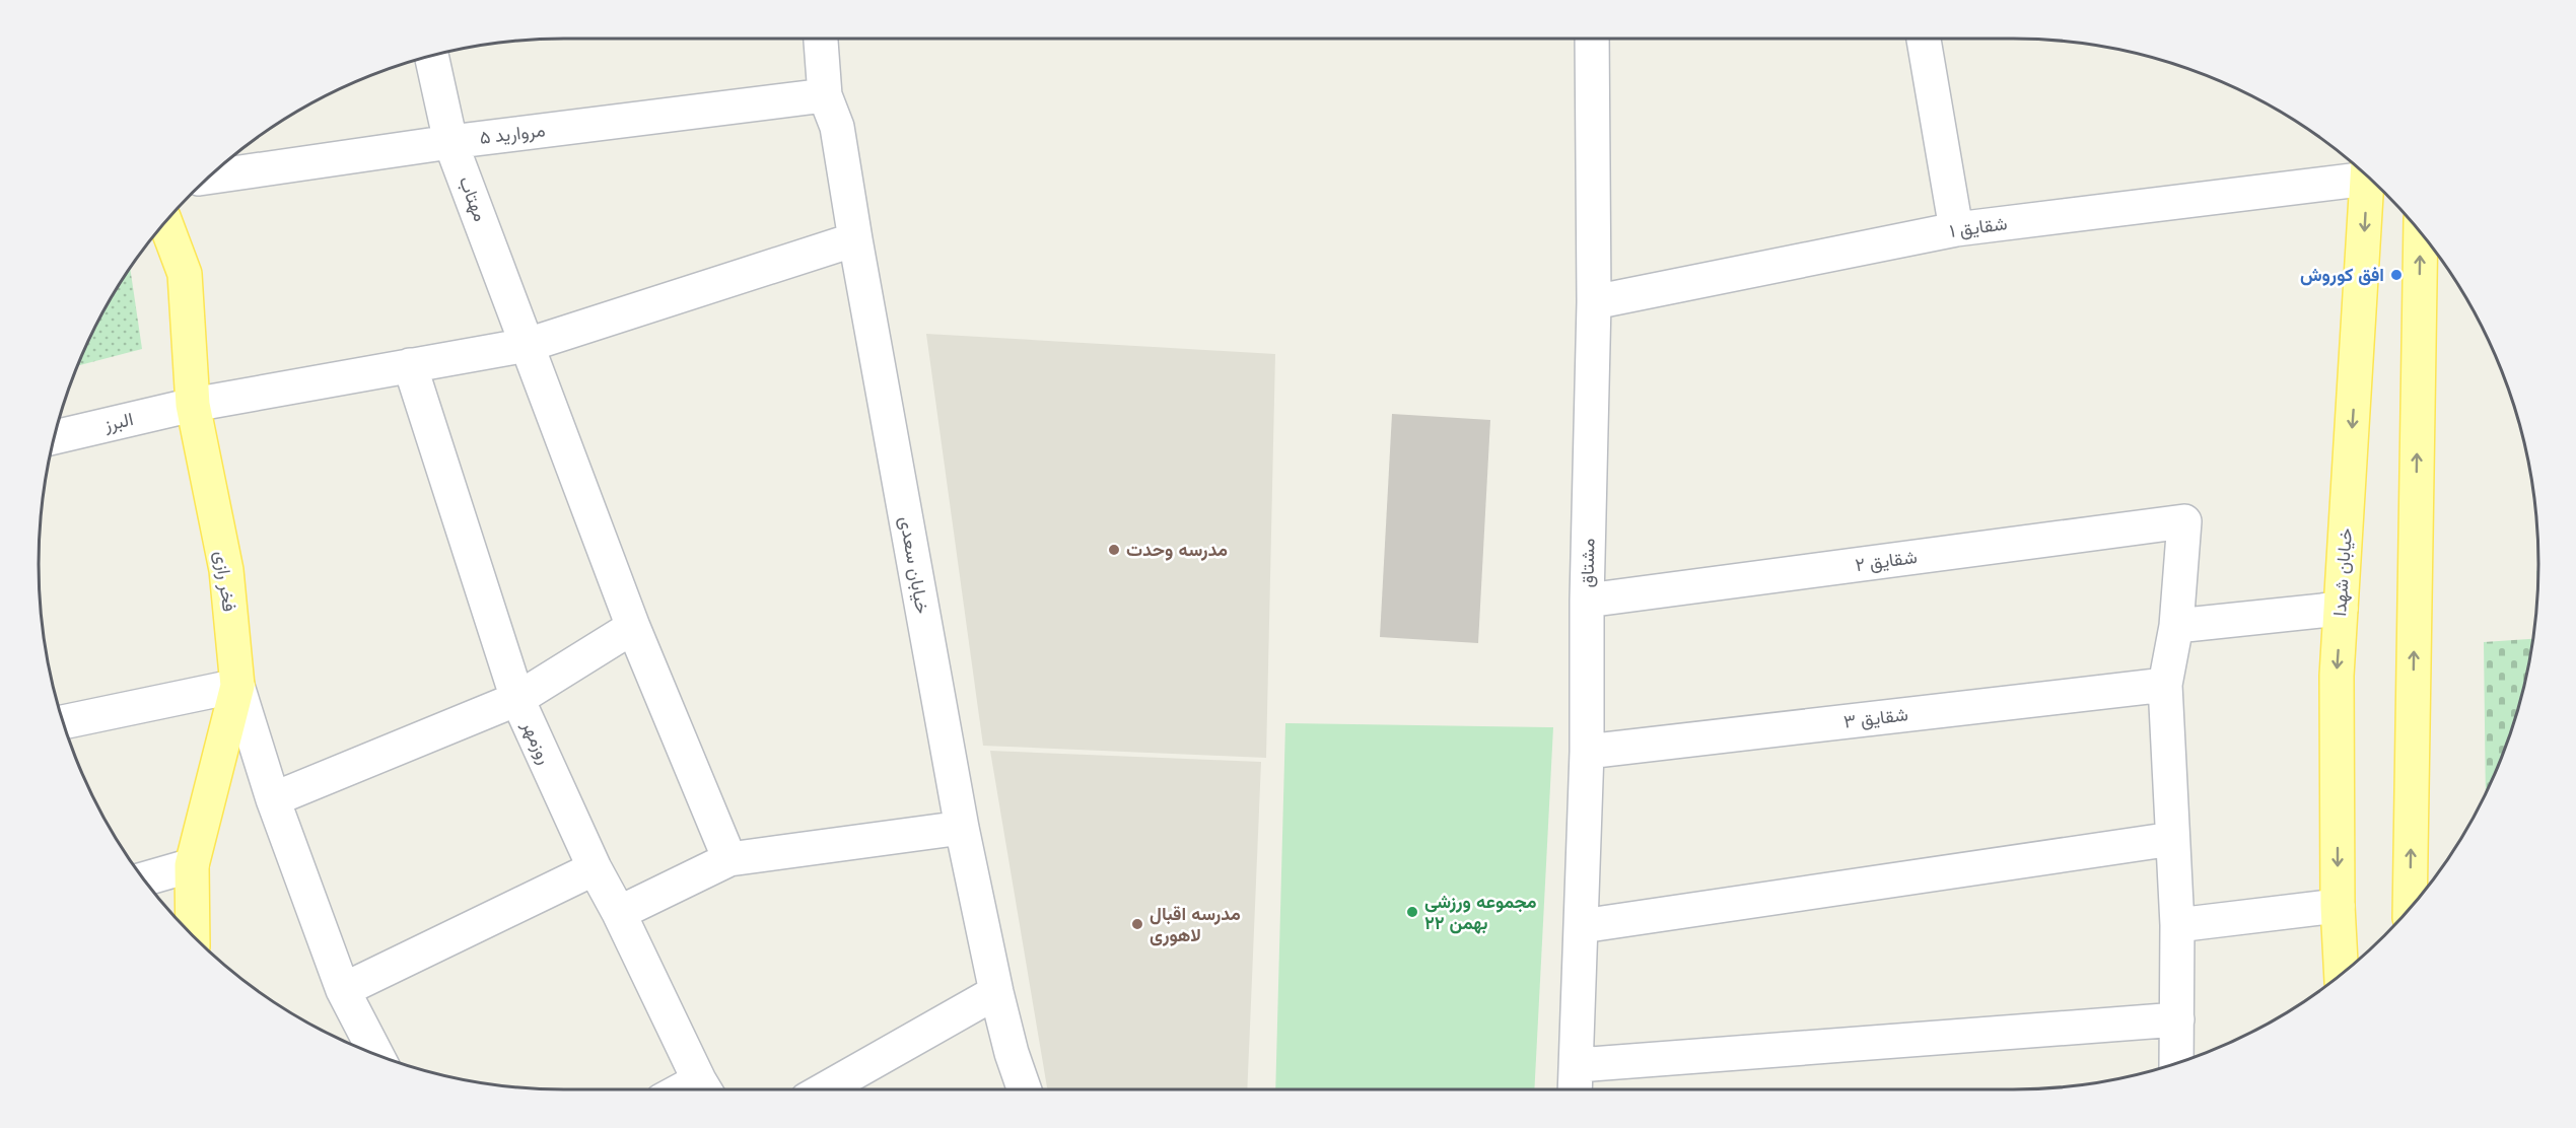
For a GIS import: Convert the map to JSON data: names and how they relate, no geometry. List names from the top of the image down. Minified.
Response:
{"streets":{"main road":["خیابان شهدا","فخر رازی"],"street":["مروارید ۵","مهتاب","شقایق ۱","البرز","شقایق ۲","مشتاق","خیابان سعدی","شقایق ۳","روزمهر"]},"crossings":[["مروارید ۵","مهتاب"],["مروارید ۵","خیابان سعدی"],["مهتاب","البرز"],["شقایق ۱","مشتاق"],["البرز","خیابان سعدی"],["البرز","فخر رازی"],["البرز","روزمهر"],["شقایق ۲","مشتاق"],["مشتاق","شقایق ۳"]],"places":["افق کوروش","مدرسه وحدت","مجموعه ورزشی ۲۲ بهمن","مدرسه اقبال لاهوری"]}
